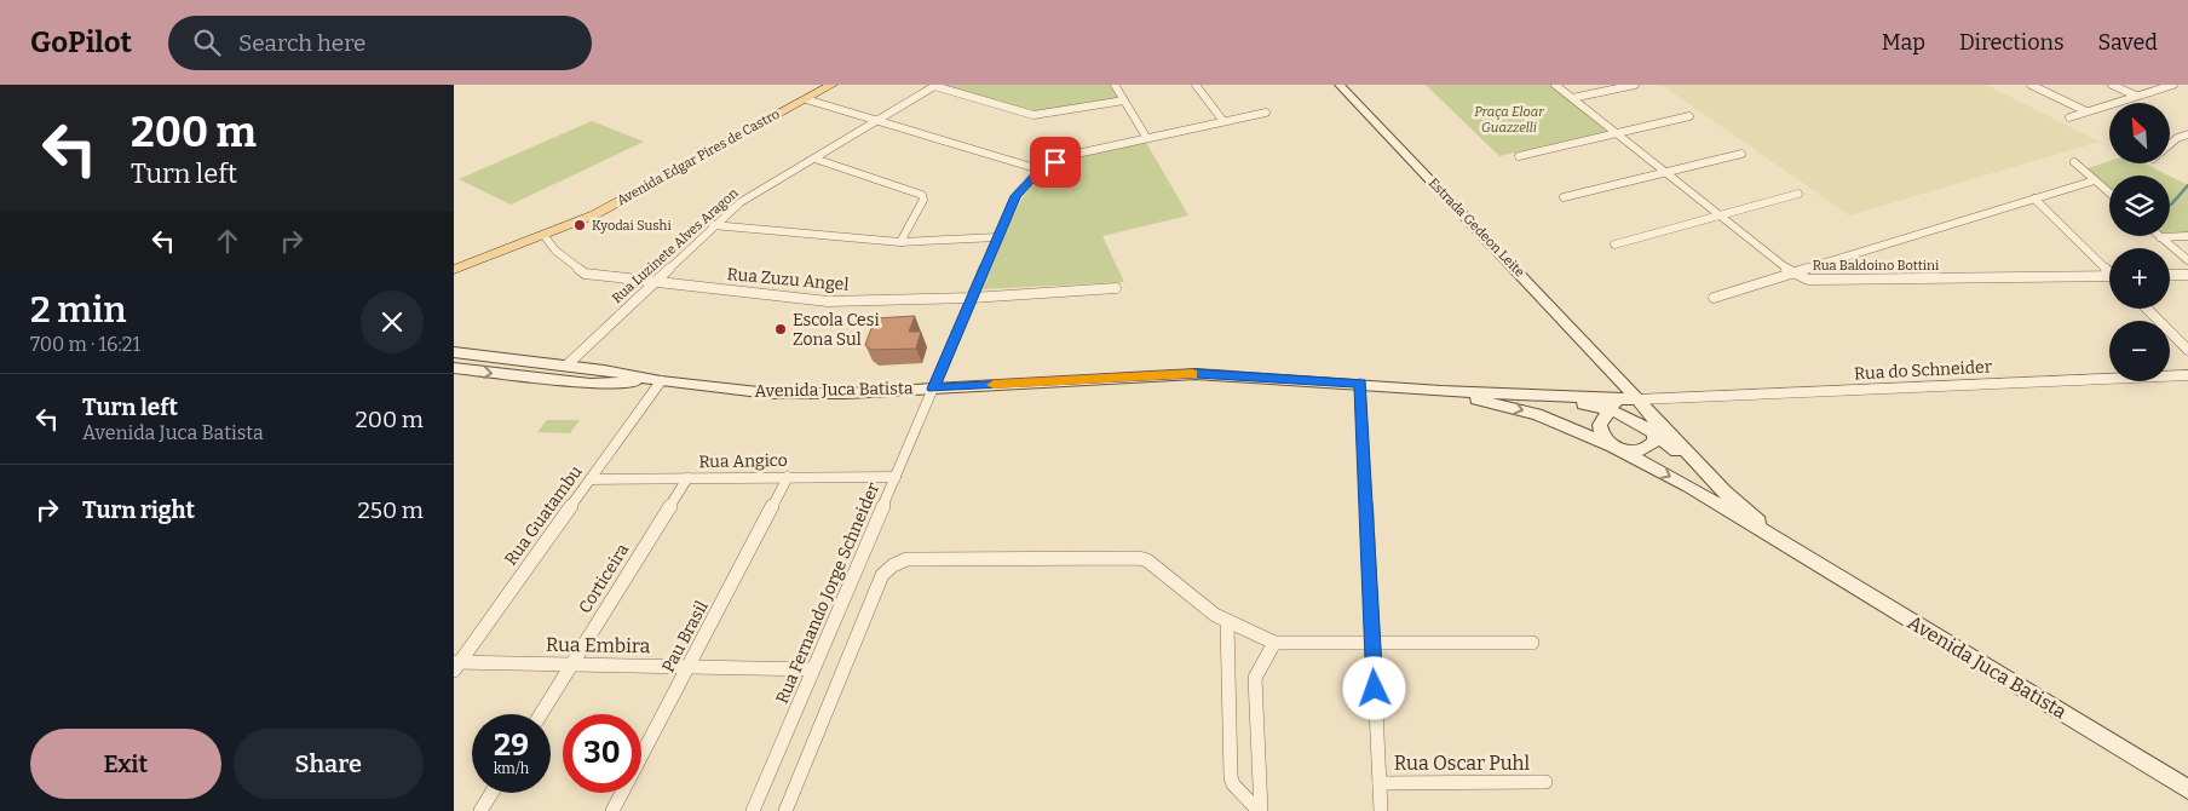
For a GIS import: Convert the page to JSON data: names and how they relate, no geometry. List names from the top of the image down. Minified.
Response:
{"streets":{"main road":["Avenida Edgar Pires de Castro","Estrada Gedeon Leite","Avenida Juca Batista"],"street":["Rua Luzinete Alves Aragon","Rua Baldoino Bottini","Rua Zuzu Angel","Rua do Schneider","Rua Angico","Rua Guatambu","Corticeira","Rua Fernando Jorge Schneider","Pau Brasil","Rua Embira","Rua Oscar Puhl"]},"crossings":[["Avenida Edgar Pires de Castro","Rua Zuzu Angel"],["Estrada Gedeon Leite","Rua do Schneider"],["Estrada Gedeon Leite","Avenida Juca Batista"],["Rua Luzinete Alves Aragon","Rua Zuzu Angel"],["Rua Luzinete Alves Aragon","Avenida Juca Batista"],["Rua Zuzu Angel","Rua Fernando Jorge Schneider"],["Rua do Schneider","Avenida Juca Batista"],["Avenida Juca Batista","Rua Guatambu"],["Avenida Juca Batista","Rua Fernando Jorge Schneider"],["Rua Angico","Rua Guatambu"],["Rua Angico","Corticeira"],["Rua Angico","Rua Fernando Jorge Schneider"],["Rua Angico","Pau Brasil"],["Rua Guatambu","Rua Embira"],["Corticeira","Rua Embira"],["Rua Fernando Jorge Schneider","Rua Embira"],["Pau Brasil","Rua Embira"]],"parks":["Praça Eloar Guazzelli"],"places":["Kyodai Sushi","Escola Cesi Zona Sul"],"north":"top left","page":{"header":"GoPilot","search":"Search here","nav":["Map","Directions","Saved"],"turn":["200 m","Turn left"],"map_buttons":["+","−"],"heading":["2 min","700 m · 16:21"],"list":[{"name":"Turn left","note":"Avenida Juca Batista","value":"200 m"},{"name":"Turn right","value":"250 m"}],"speed":"29 km/h","limit":"30","buttons":["Exit","Share"]}}
